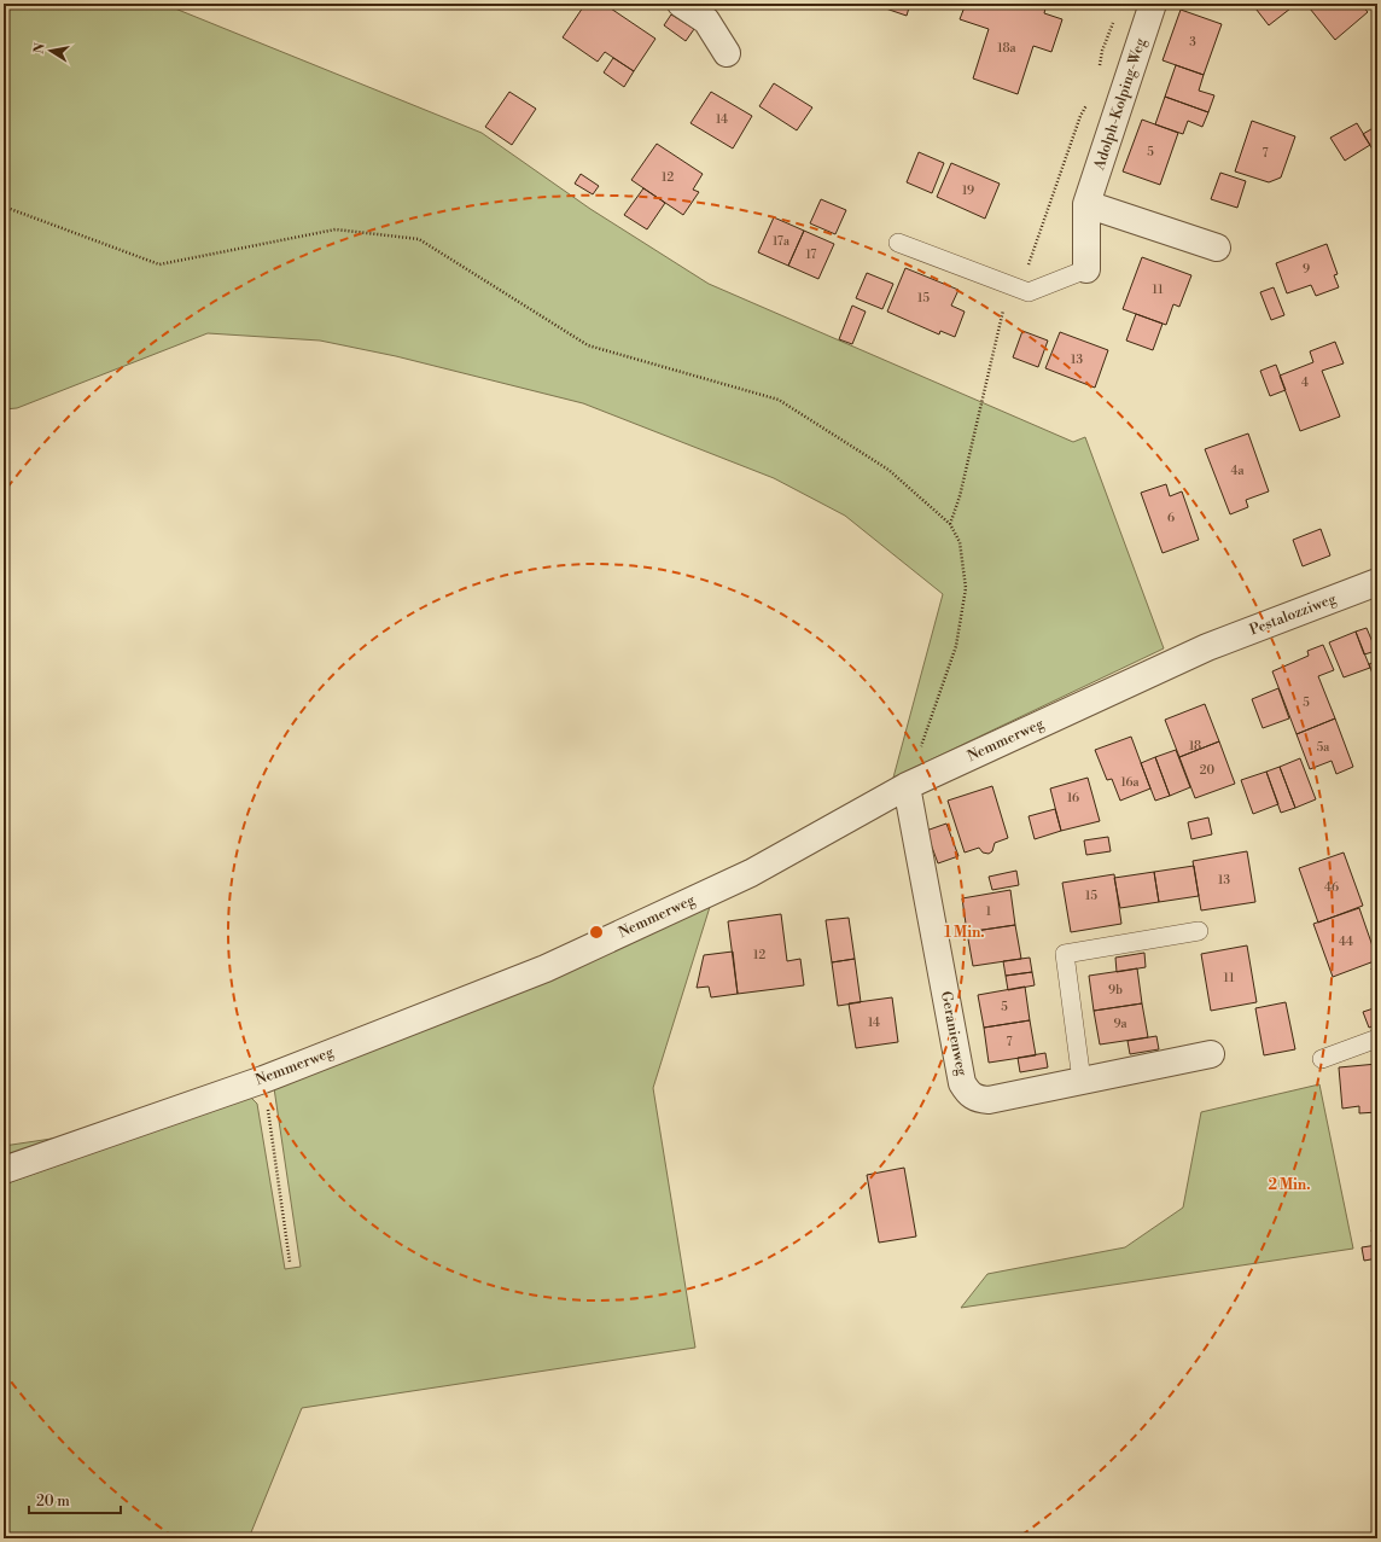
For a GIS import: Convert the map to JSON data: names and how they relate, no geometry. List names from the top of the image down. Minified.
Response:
{"streets":{"street":["Adolph-Kolping-Weg","Pestalozziweg","Nemmerweg","Geranienweg"]},"crossings":[["Pestalozziweg","Nemmerweg"],["Nemmerweg","Geranienweg"]],"house_numbers":["3","18a","14","5","7","12","19","17a","17","9","11","15","13","4","4a","6","5","18","5a","20","16a","16","13","46","15","1","44","12","11","9b","5","14","9a","7"],"scale_bar":"20 m","north":"left","rings":["1 Min.","2 Min."]}
